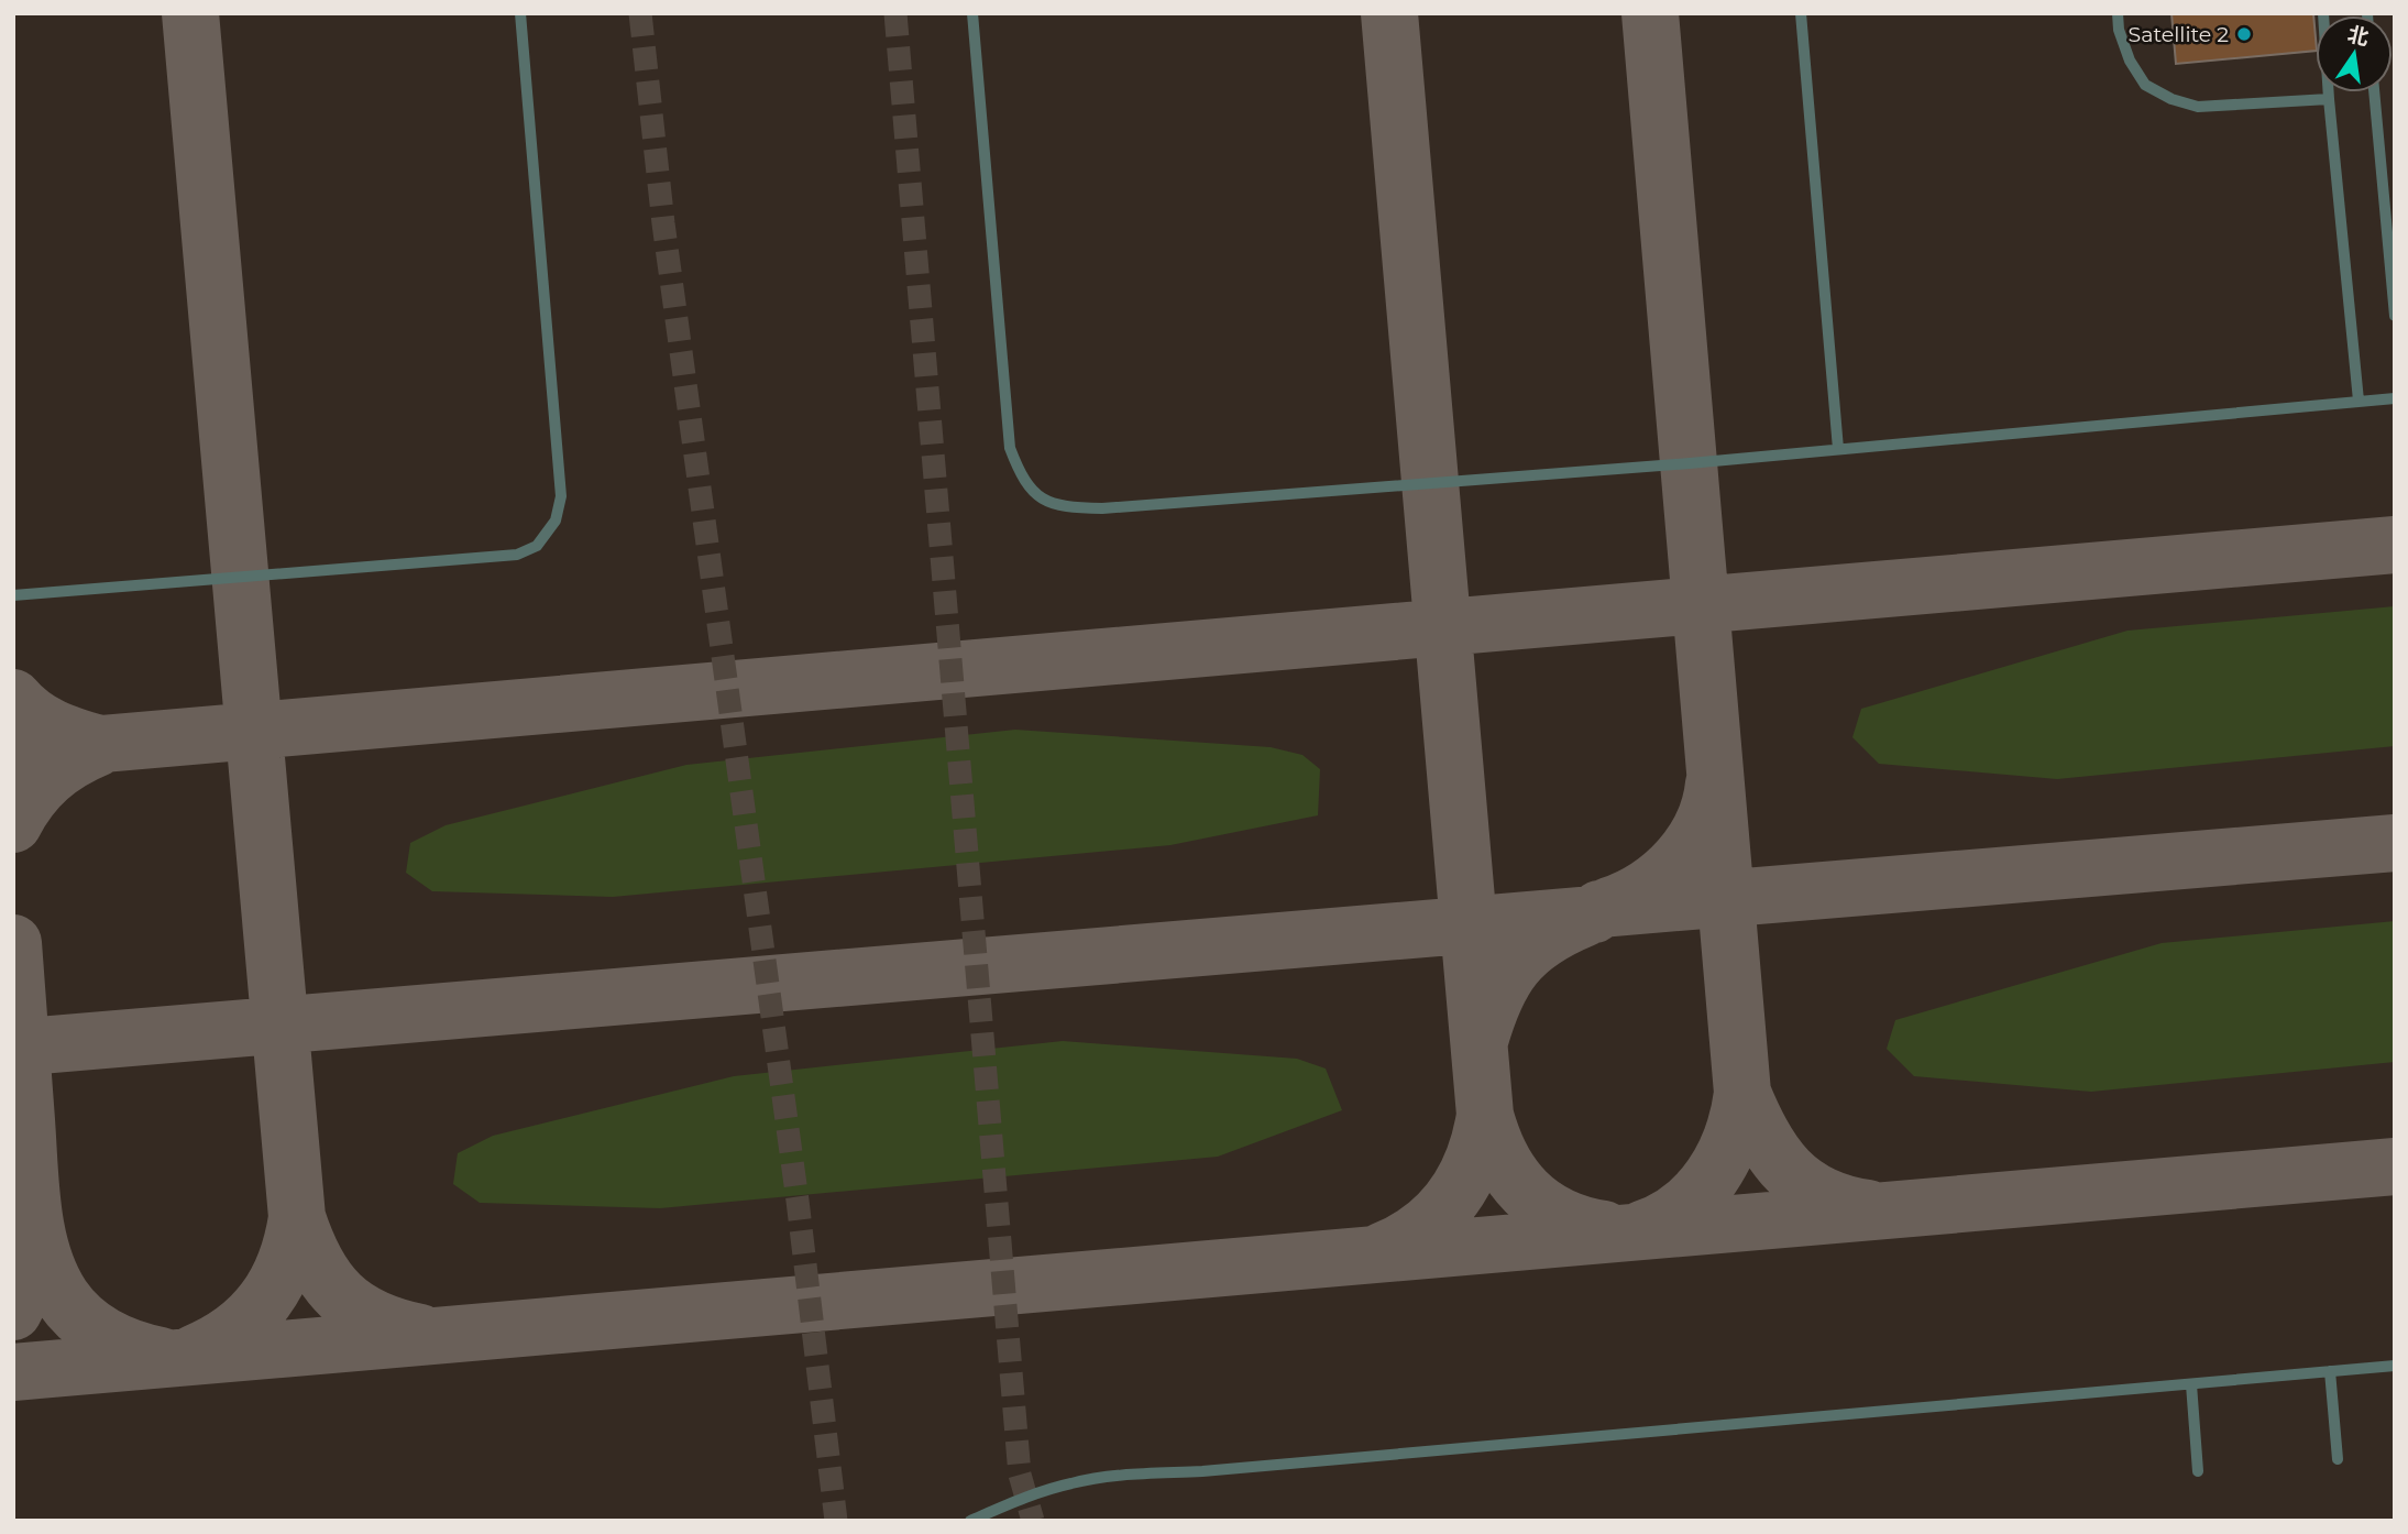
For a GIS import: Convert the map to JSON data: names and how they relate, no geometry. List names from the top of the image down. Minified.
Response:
{"places":["Satellite 2"],"north":"top"}
